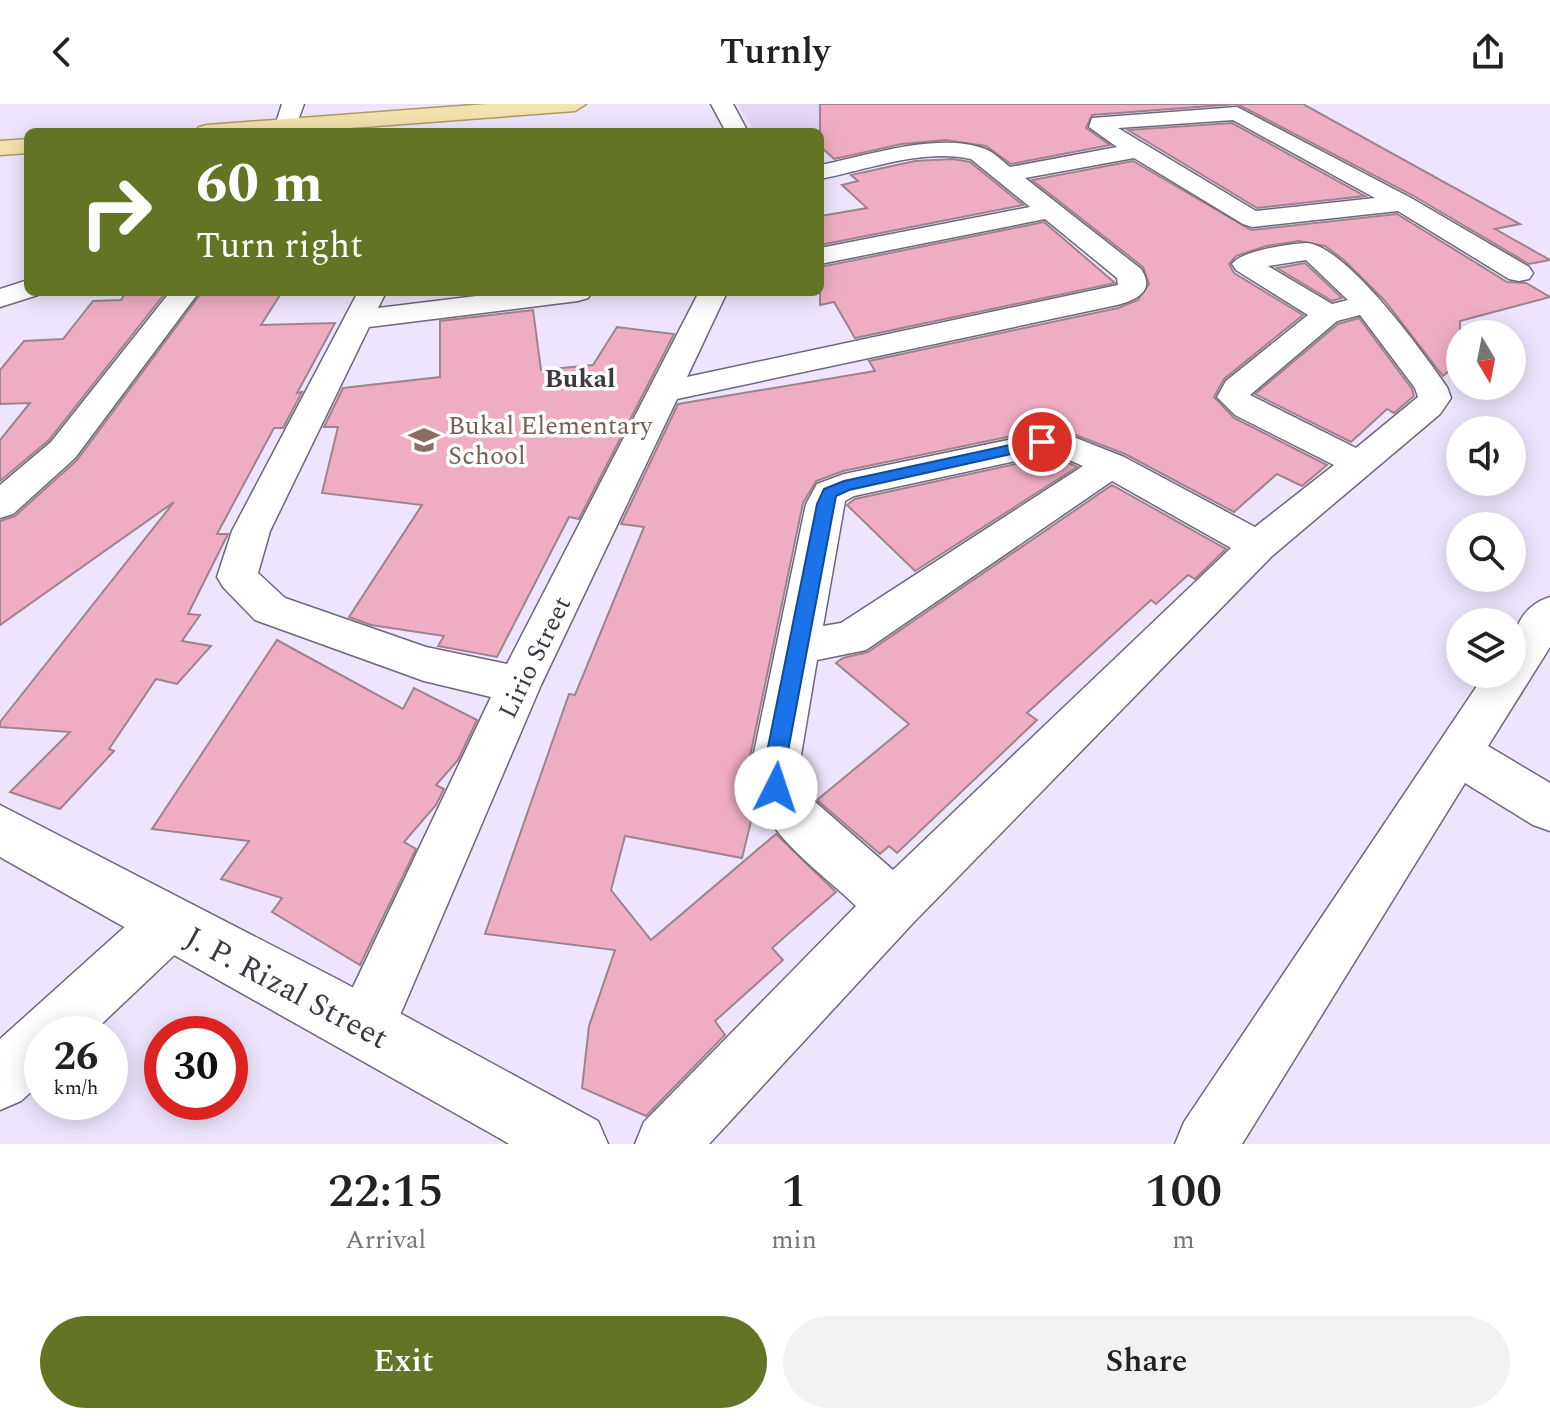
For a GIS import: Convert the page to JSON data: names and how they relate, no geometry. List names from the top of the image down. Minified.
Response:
{"streets":{"main road":["J. P. Rizal Street"],"street":["Lirio Street"]},"crossings":[["Lirio Street","J. P. Rizal Street"]],"districts":["Bukal"],"places":{"school or university":["Bukal Elementary School"]},"north":"bottom","page":{"header":"Turnly","turn":["60 m","Turn right"],"speed":"26 km/h","limit":"30","eta":["22:15","Arrival","1","min","100","m"],"buttons":["Exit","Share"]}}
